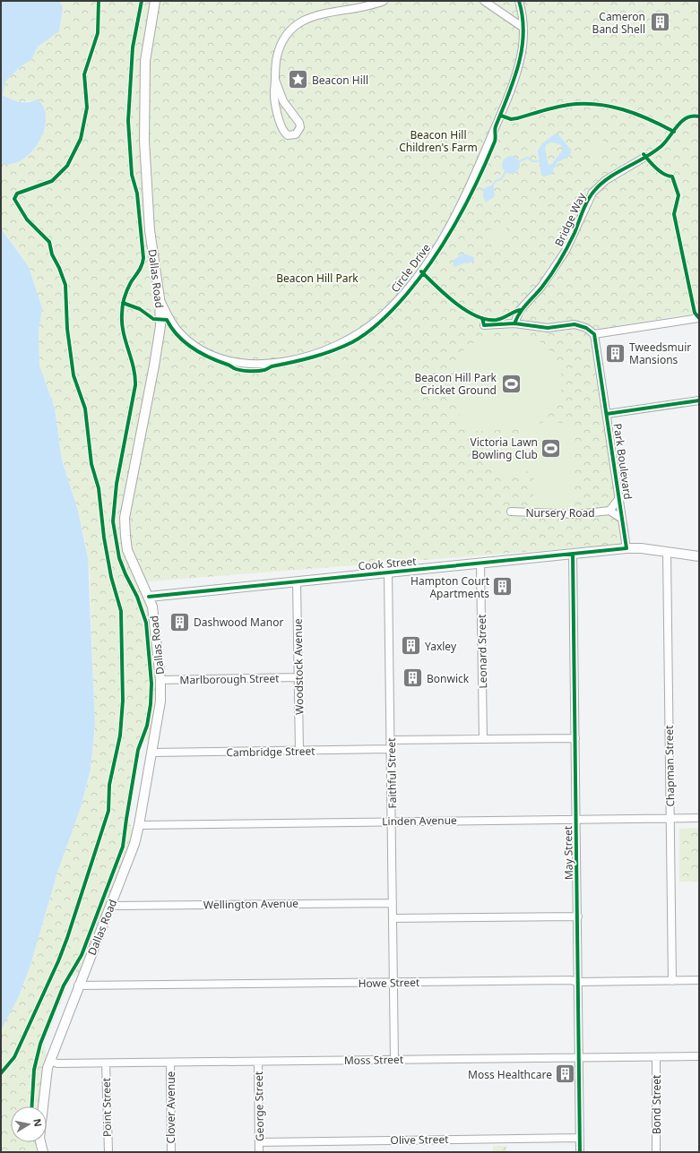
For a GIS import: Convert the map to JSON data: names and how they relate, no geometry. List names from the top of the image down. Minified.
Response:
{"streets":{"main road":["Dallas Road","Cook Street"],"street":["Bridge Way","Circle Drive","Park Boulevard","Nursery Road","Leonard Street","Woodstock Avenue","Marlborough Street","Cambridge Street","Chapman Street","Faithful Street","Linden Avenue","May Street","Wellington Avenue","Howe Street","Moss Street","Bond Street","George Street","Point Street","Clover Avenue","Olive Street"]},"crossings":[["Circle Drive","Dallas Road"],["Dallas Road","Cook Street"],["Dallas Road","Marlborough Street"],["Dallas Road","Cambridge Street"],["Dallas Road","Linden Avenue"],["Dallas Road","Wellington Avenue"],["Dallas Road","Howe Street"],["Dallas Road","Moss Street"],["Park Boulevard","Nursery Road"],["Park Boulevard","Cook Street"],["Cook Street","Leonard Street"],["Cook Street","Woodstock Avenue"],["Cook Street","Chapman Street"],["Cook Street","Faithful Street"],["Cook Street","May Street"],["Woodstock Avenue","Marlborough Street"],["Woodstock Avenue","Cambridge Street"],["Cambridge Street","Faithful Street"],["Chapman Street","Linden Avenue"],["Chapman Street","Howe Street"],["Faithful Street","Linden Avenue"],["Faithful Street","Wellington Avenue"],["Faithful Street","Howe Street"],["Faithful Street","Moss Street"],["Linden Avenue","May Street"],["May Street","Howe Street"],["May Street","Moss Street"],["May Street","Olive Street"],["Moss Street","Bond Street"],["Moss Street","George Street"],["Moss Street","Point Street"],["Moss Street","Clover Avenue"],["George Street","Olive Street"]],"parks":["Beacon Hill Children's Farm","Beacon Hill Park"],"places":{"building":["Cameron Band Shell","Tweedsmuir Mansions","Hampton Court Apartments","Dashwood Manor","Yaxley","Bonwick","Moss Healthcare"],"place":["Beacon Hill"],"sports":["Beacon Hill Park Cricket Ground","Victoria Lawn Bowling Club"]},"north":"right"}
